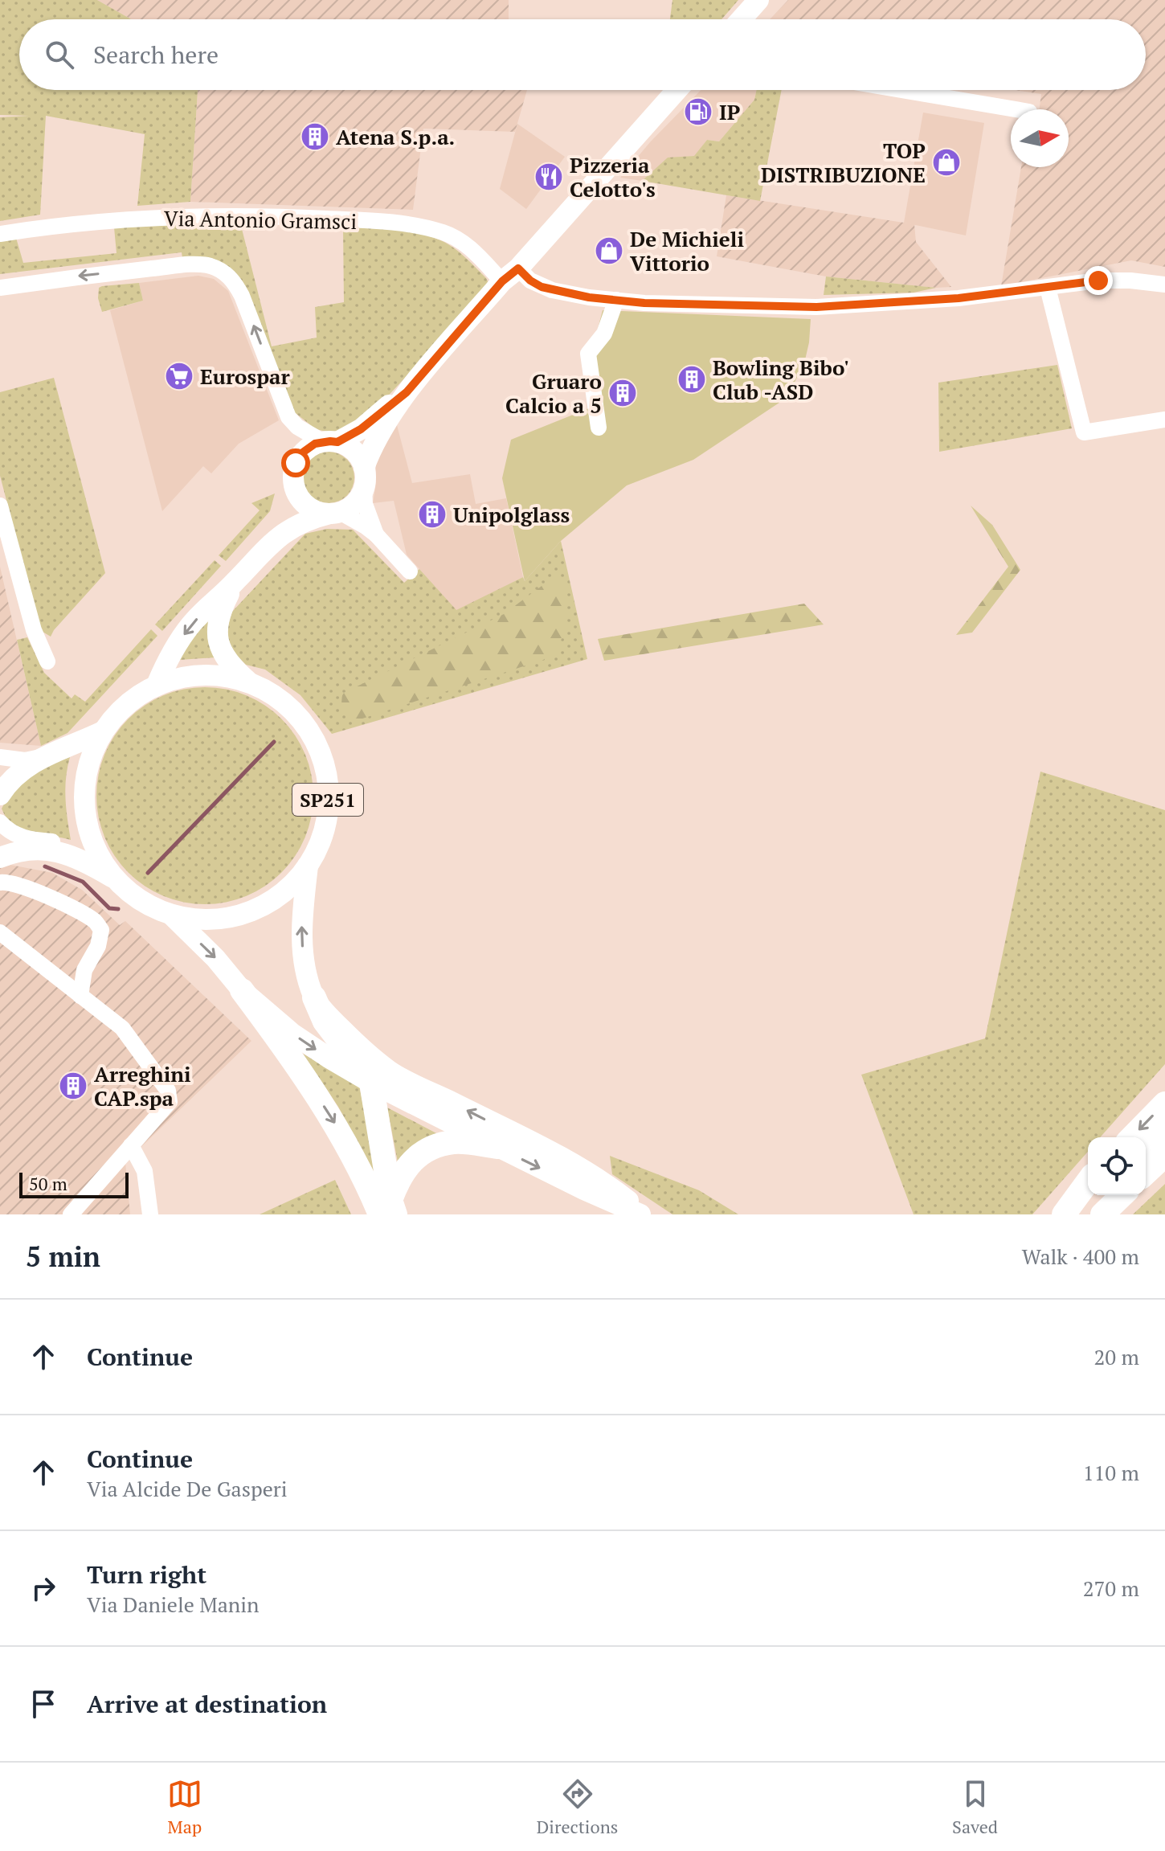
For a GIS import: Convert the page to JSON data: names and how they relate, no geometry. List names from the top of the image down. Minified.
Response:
{"streets":{"main road":["SP251"],"street":["Via Antonio Gramsci"]},"places":{"fuel station":["IP"],"building":["Atena S.p.a.","Bowling Bibo' Club -ASD","Gruaro Calcio a 5","Unipolglass","Arreghini CAP.spa"],"shop":["TOP DISTRIBUZIONE","De Michieli Vittorio"],"restaurant":["Pizzeria Celotto's"],"supermarket":["Eurospar"]},"scale_bar":"50 m","north":"right","page":{"search":"Search here","scale":"50 m","heading":["5 min","Walk · 400 m"],"list":[["Continue","20 m"],["Continue","Via Alcide De Gasperi","110 m"],["Turn right","Via Daniele Manin","270 m"],"Arrive at destination"],"nav":["Map","Directions","Saved"]}}
